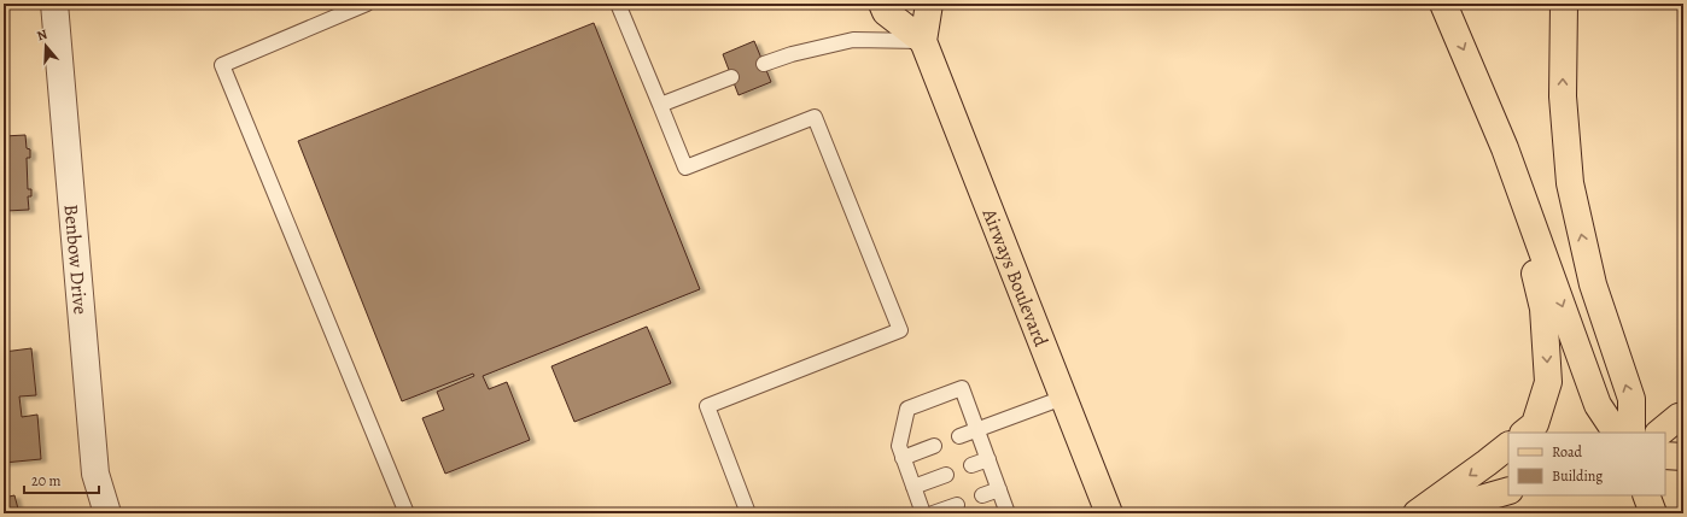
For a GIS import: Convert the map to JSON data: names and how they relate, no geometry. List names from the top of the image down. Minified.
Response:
{"streets":{"main road":["Airways Boulevard"],"street":["Benbow Drive"]},"legend":["Road","Building"],"scale_bar":"20 m","north":"top"}
